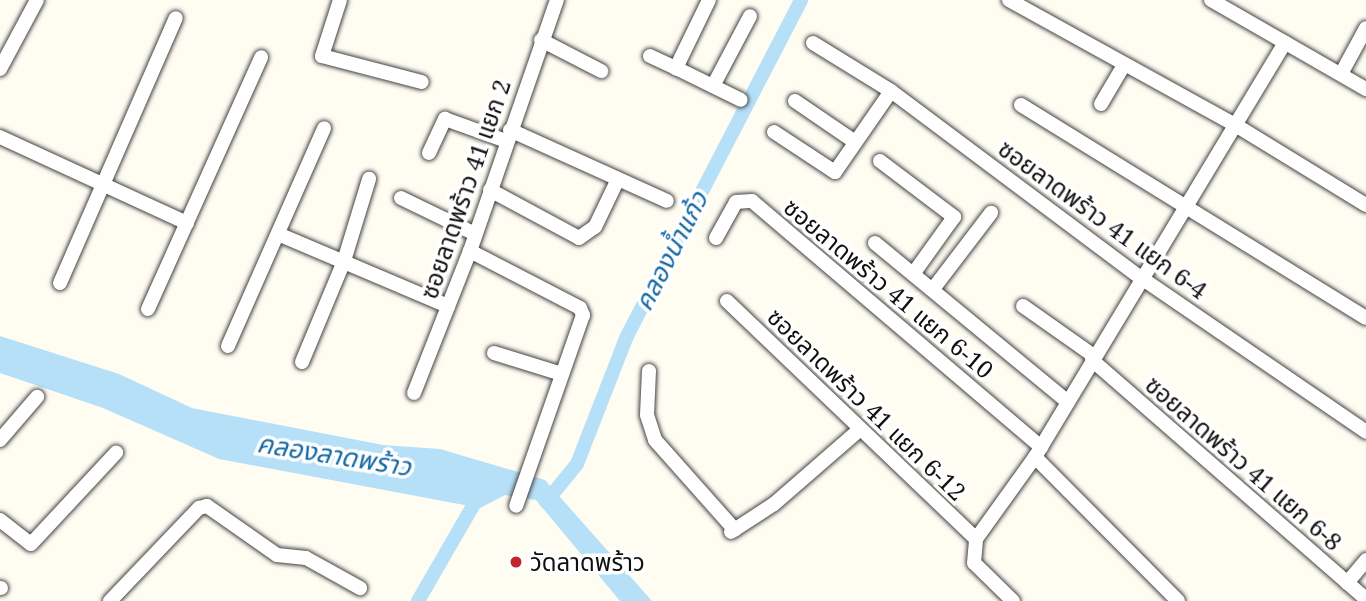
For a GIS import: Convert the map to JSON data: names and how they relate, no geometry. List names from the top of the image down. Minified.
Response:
{"streets":{"street":["ซอยลาดพร้าว 41 แยก 2","ซอยลาดพร้าว 41 แยก 6-4","ซอยลาดพร้าว 41 แยก 6-10","ซอยลาดพร้าว 41 แยก 6-12","ซอยลาดพร้าว 41 แยก 6-8"]},"water":["คลองน้ำแก้ว","คลองลาดพร้าว"],"places":["วัดลาดพร้าว"]}
